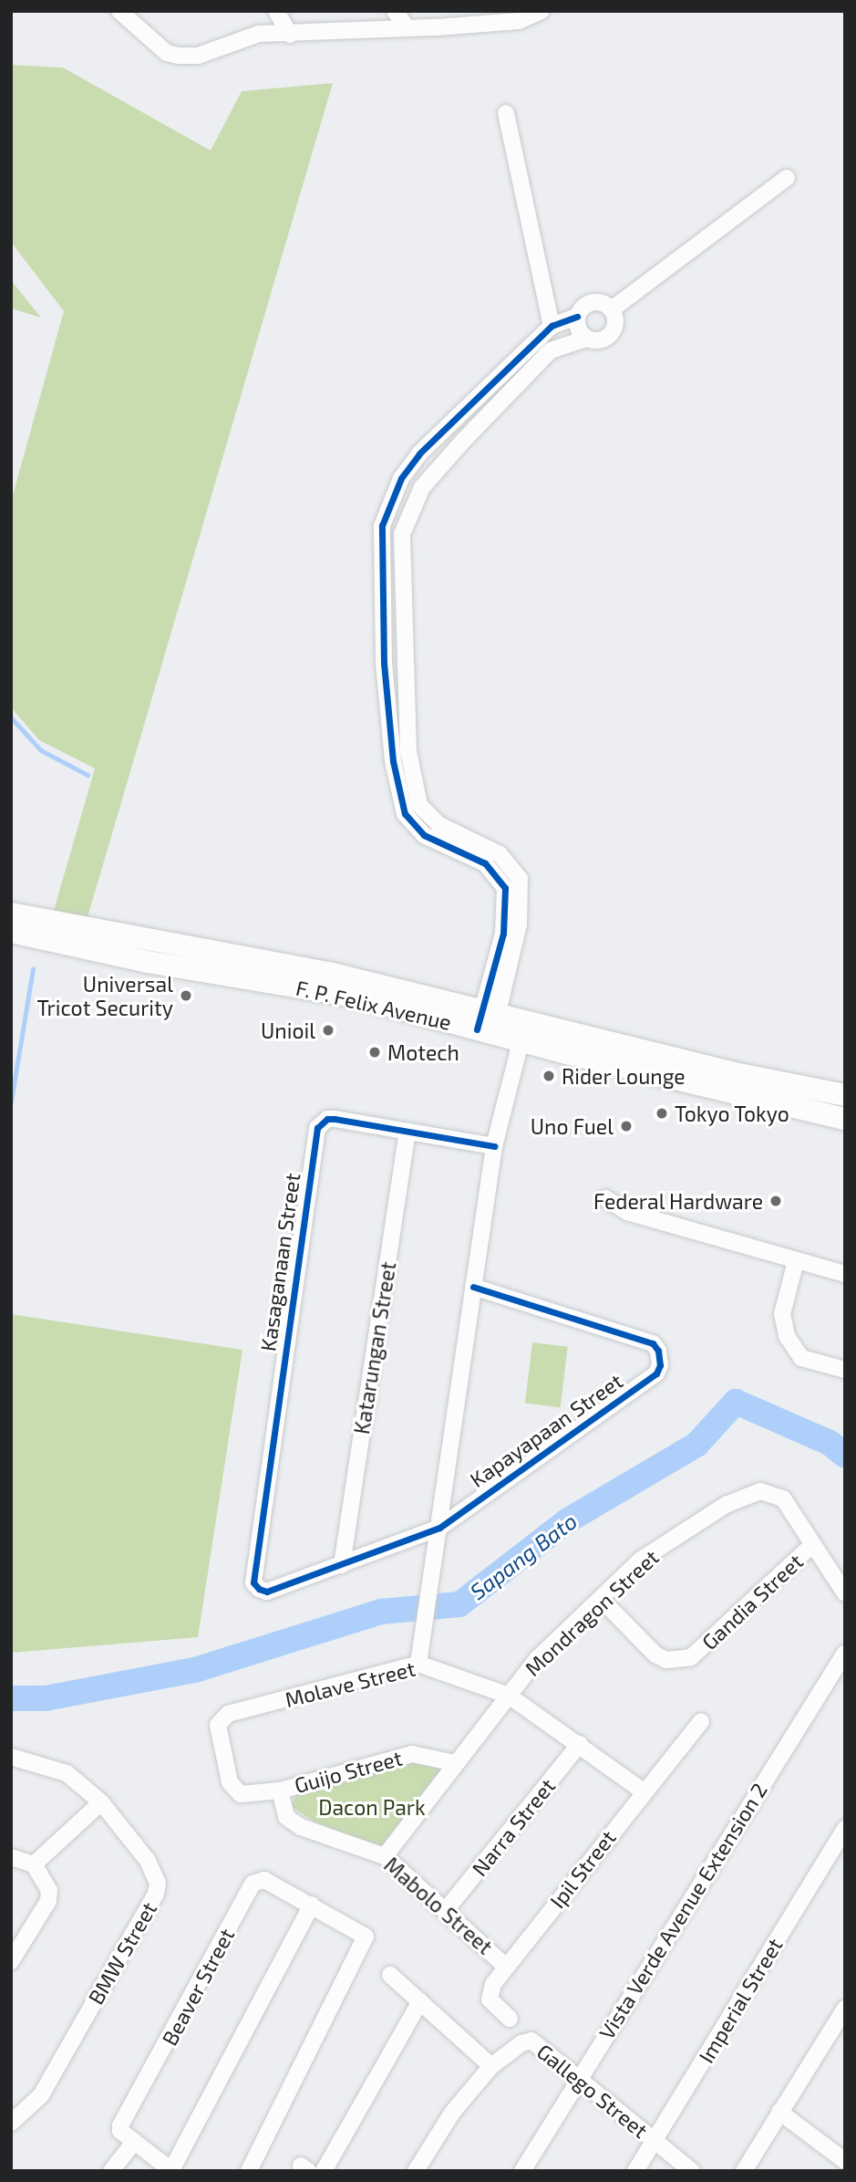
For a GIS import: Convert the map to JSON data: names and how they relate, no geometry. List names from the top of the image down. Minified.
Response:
{"streets":{"main road":["F. P. Felix Avenue"],"street":["Kasaganaan Street","Katarungan Street","Kapayapaan Street","Gandia Street","Mondragon Street","Molave Street","Guijo Street","Narra Street","Ipil Street","Mabolo Street","Vista Verde Avenue Extension 2","BMW Street","Beaver Street","Imperial Street","Gallego Street"]},"crossings":[["Kasaganaan Street","Katarungan Street"],["Kasaganaan Street","Kapayapaan Street"],["Katarungan Street","Kapayapaan Street"],["Gandia Street","Mondragon Street"],["Mondragon Street","Molave Street"],["Mondragon Street","Guijo Street"],["Mondragon Street","Mabolo Street"],["Molave Street","Guijo Street"],["Molave Street","Narra Street"],["Molave Street","Ipil Street"],["Molave Street","Mabolo Street"],["Guijo Street","Mabolo Street"],["Narra Street","Mabolo Street"],["Ipil Street","Mabolo Street"],["Vista Verde Avenue Extension 2","Gallego Street"],["Imperial Street","Gallego Street"]],"water":["Sapang Bato"],"parks":["Dacon Park"],"places":["Universal Tricot Security","Unioil","Motech","Rider Lounge","Tokyo Tokyo","Uno Fuel","Federal Hardware"]}
